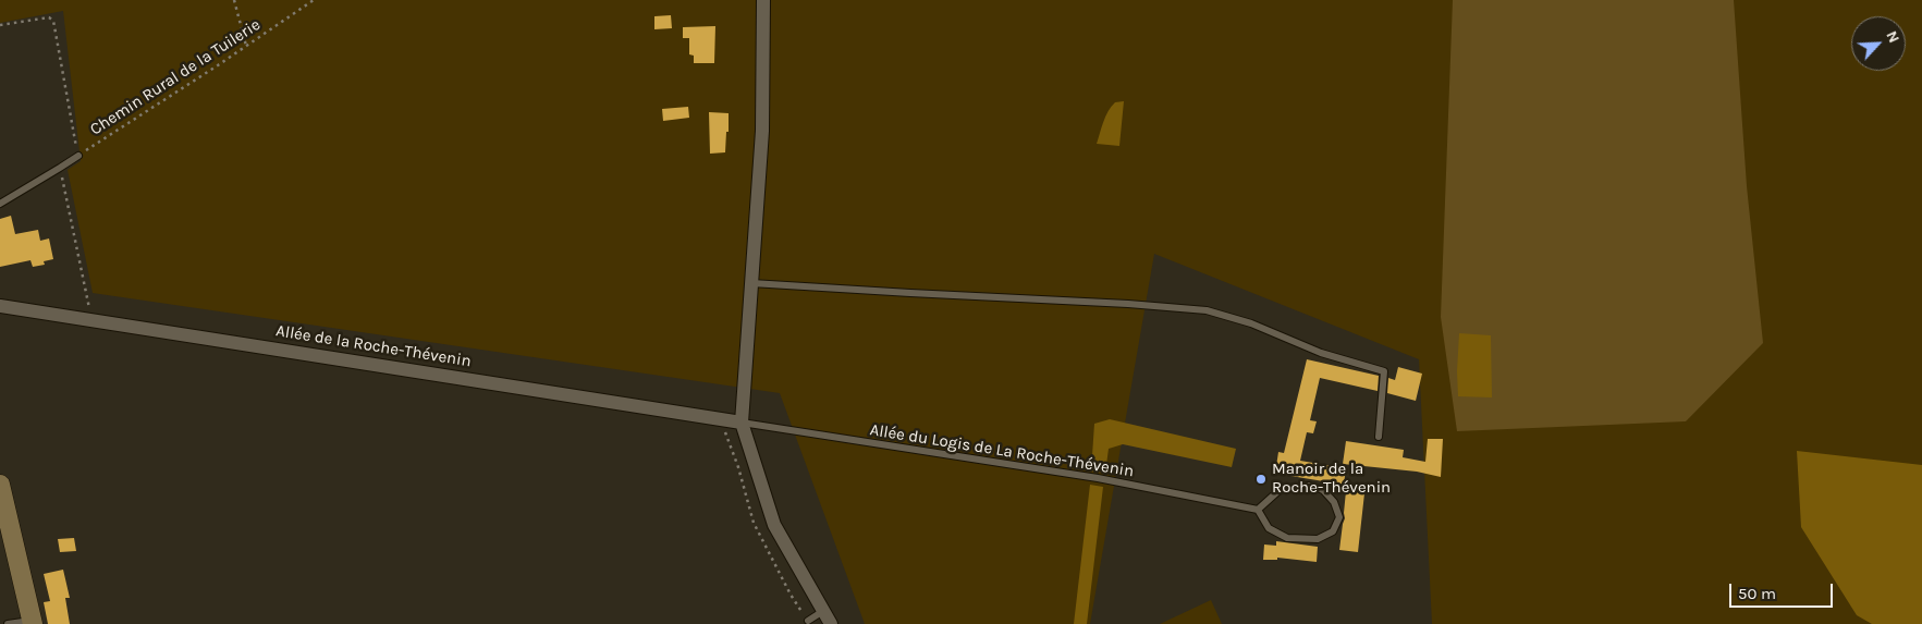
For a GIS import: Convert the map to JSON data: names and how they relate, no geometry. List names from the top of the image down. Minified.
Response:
{"streets":{"street":["Allée de la Roche-Thévenin"],"lane":["Allée du Logis de La Roche-Thévenin"],"path":["Chemin Rural de la Tuilerie"]},"crossings":[["Allée de la Roche-Thévenin","Allée du Logis de La Roche-Thévenin"]],"places":["Manoir de la Roche-Thévenin"],"scale_bar":"50 m","north":"top right"}
